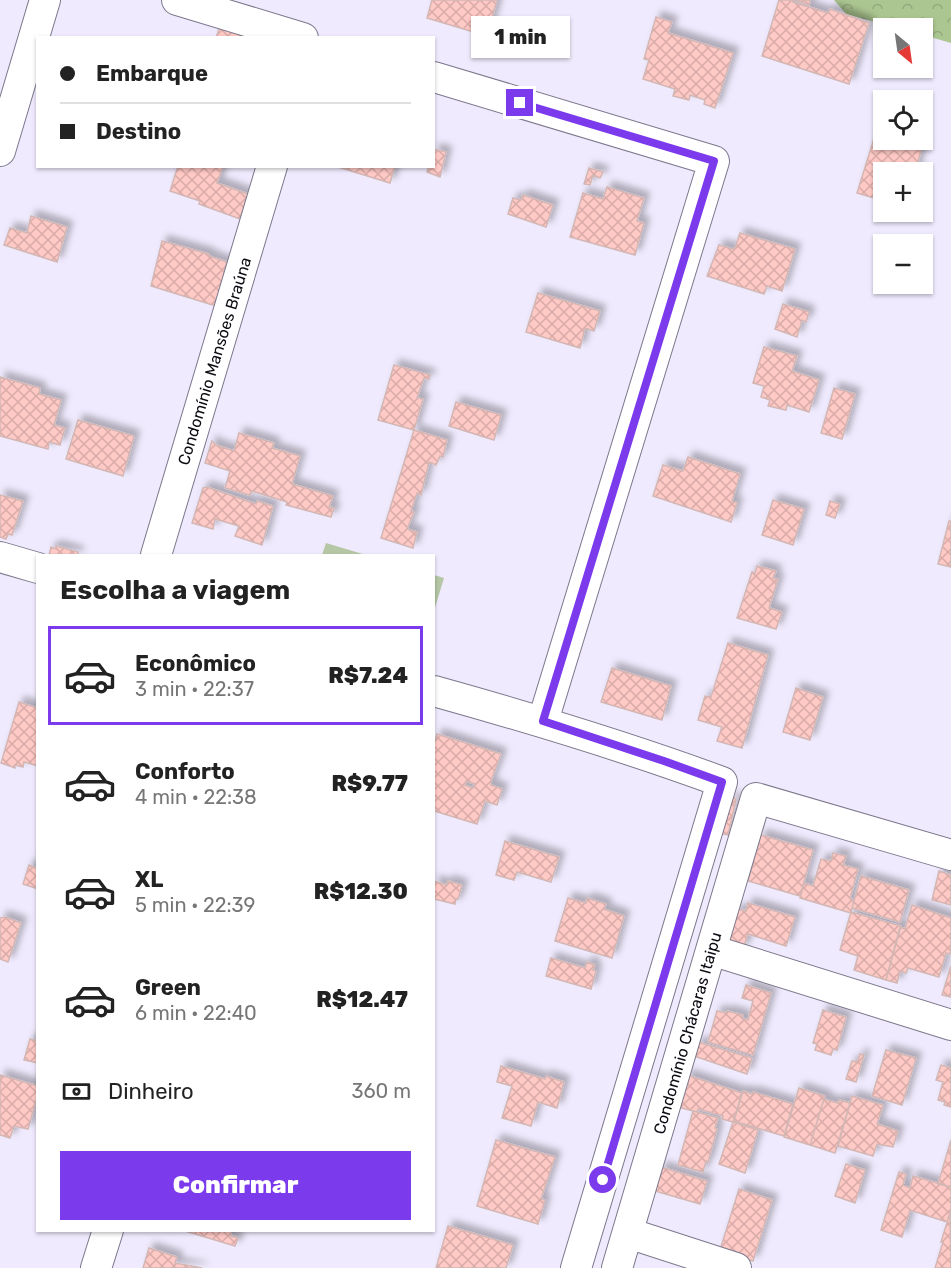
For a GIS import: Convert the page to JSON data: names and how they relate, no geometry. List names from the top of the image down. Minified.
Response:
{"streets":{"street":["Condomínio Mansões Braúna","Condomínio Chácaras Itaipu"]},"north":"bottom right","page":{"bubble":"1 min","map_buttons":["+","−"],"banner":["Embarque","Destino"],"heading":"Escolha a viagem","list":[{"name":"Econômico","note":"3 min · 22:37","value":"R$7.24"},{"name":"Conforto","note":"4 min · 22:38","value":"R$9.77"},{"name":"XL","note":"5 min · 22:39","value":"R$12.30"},{"name":"Green","note":"6 min · 22:40","value":"R$12.47"}],"pay":["Dinheiro","360 m"],"buttons":"Confirmar"}}
